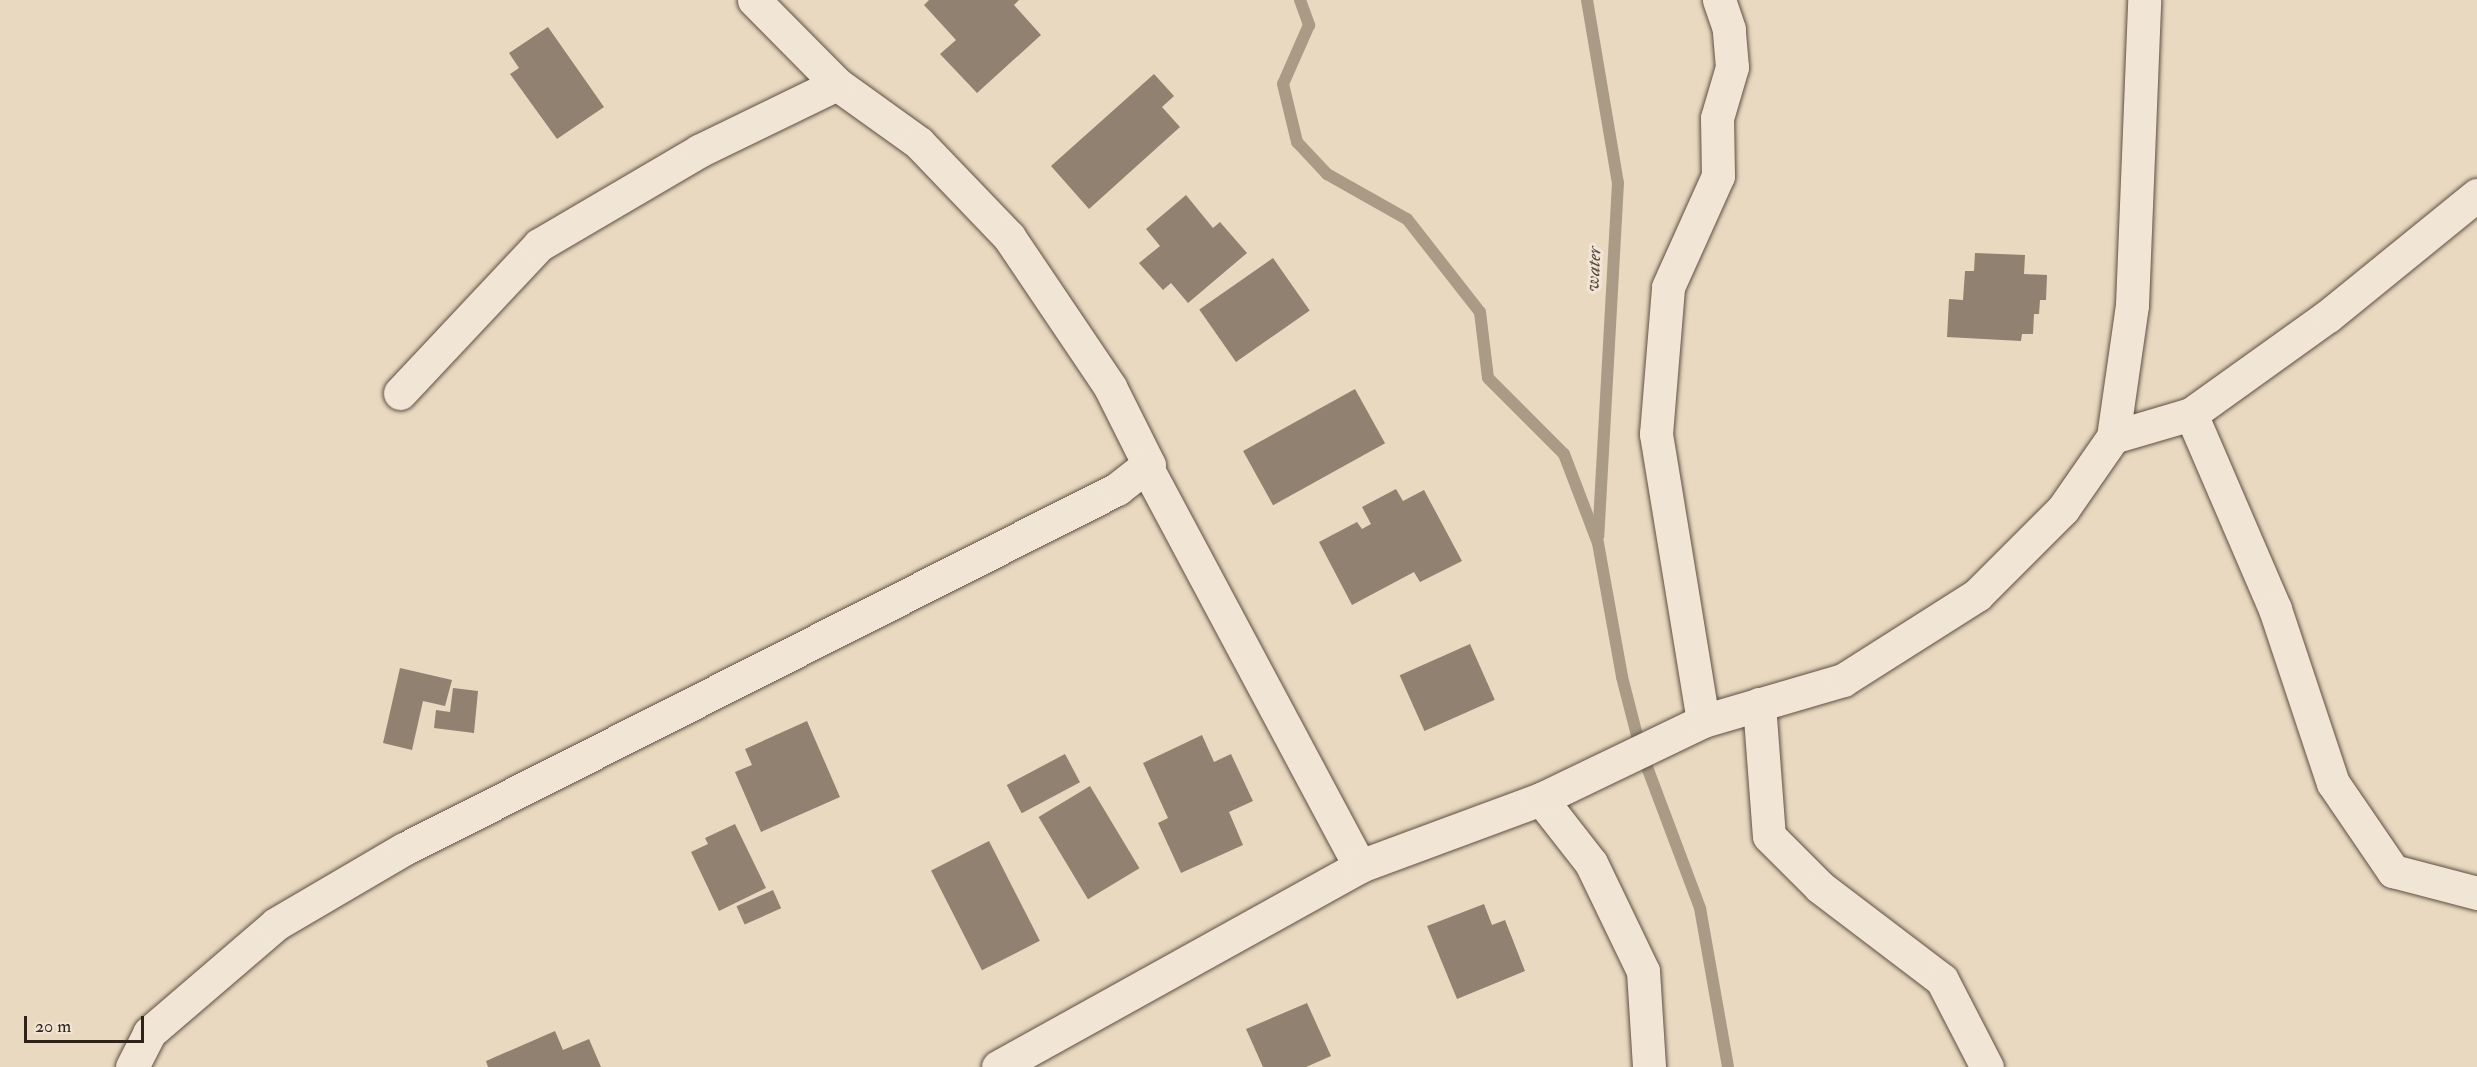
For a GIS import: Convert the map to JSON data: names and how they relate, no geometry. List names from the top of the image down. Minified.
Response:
{"water":["water"],"scale_bar":"20 m"}
